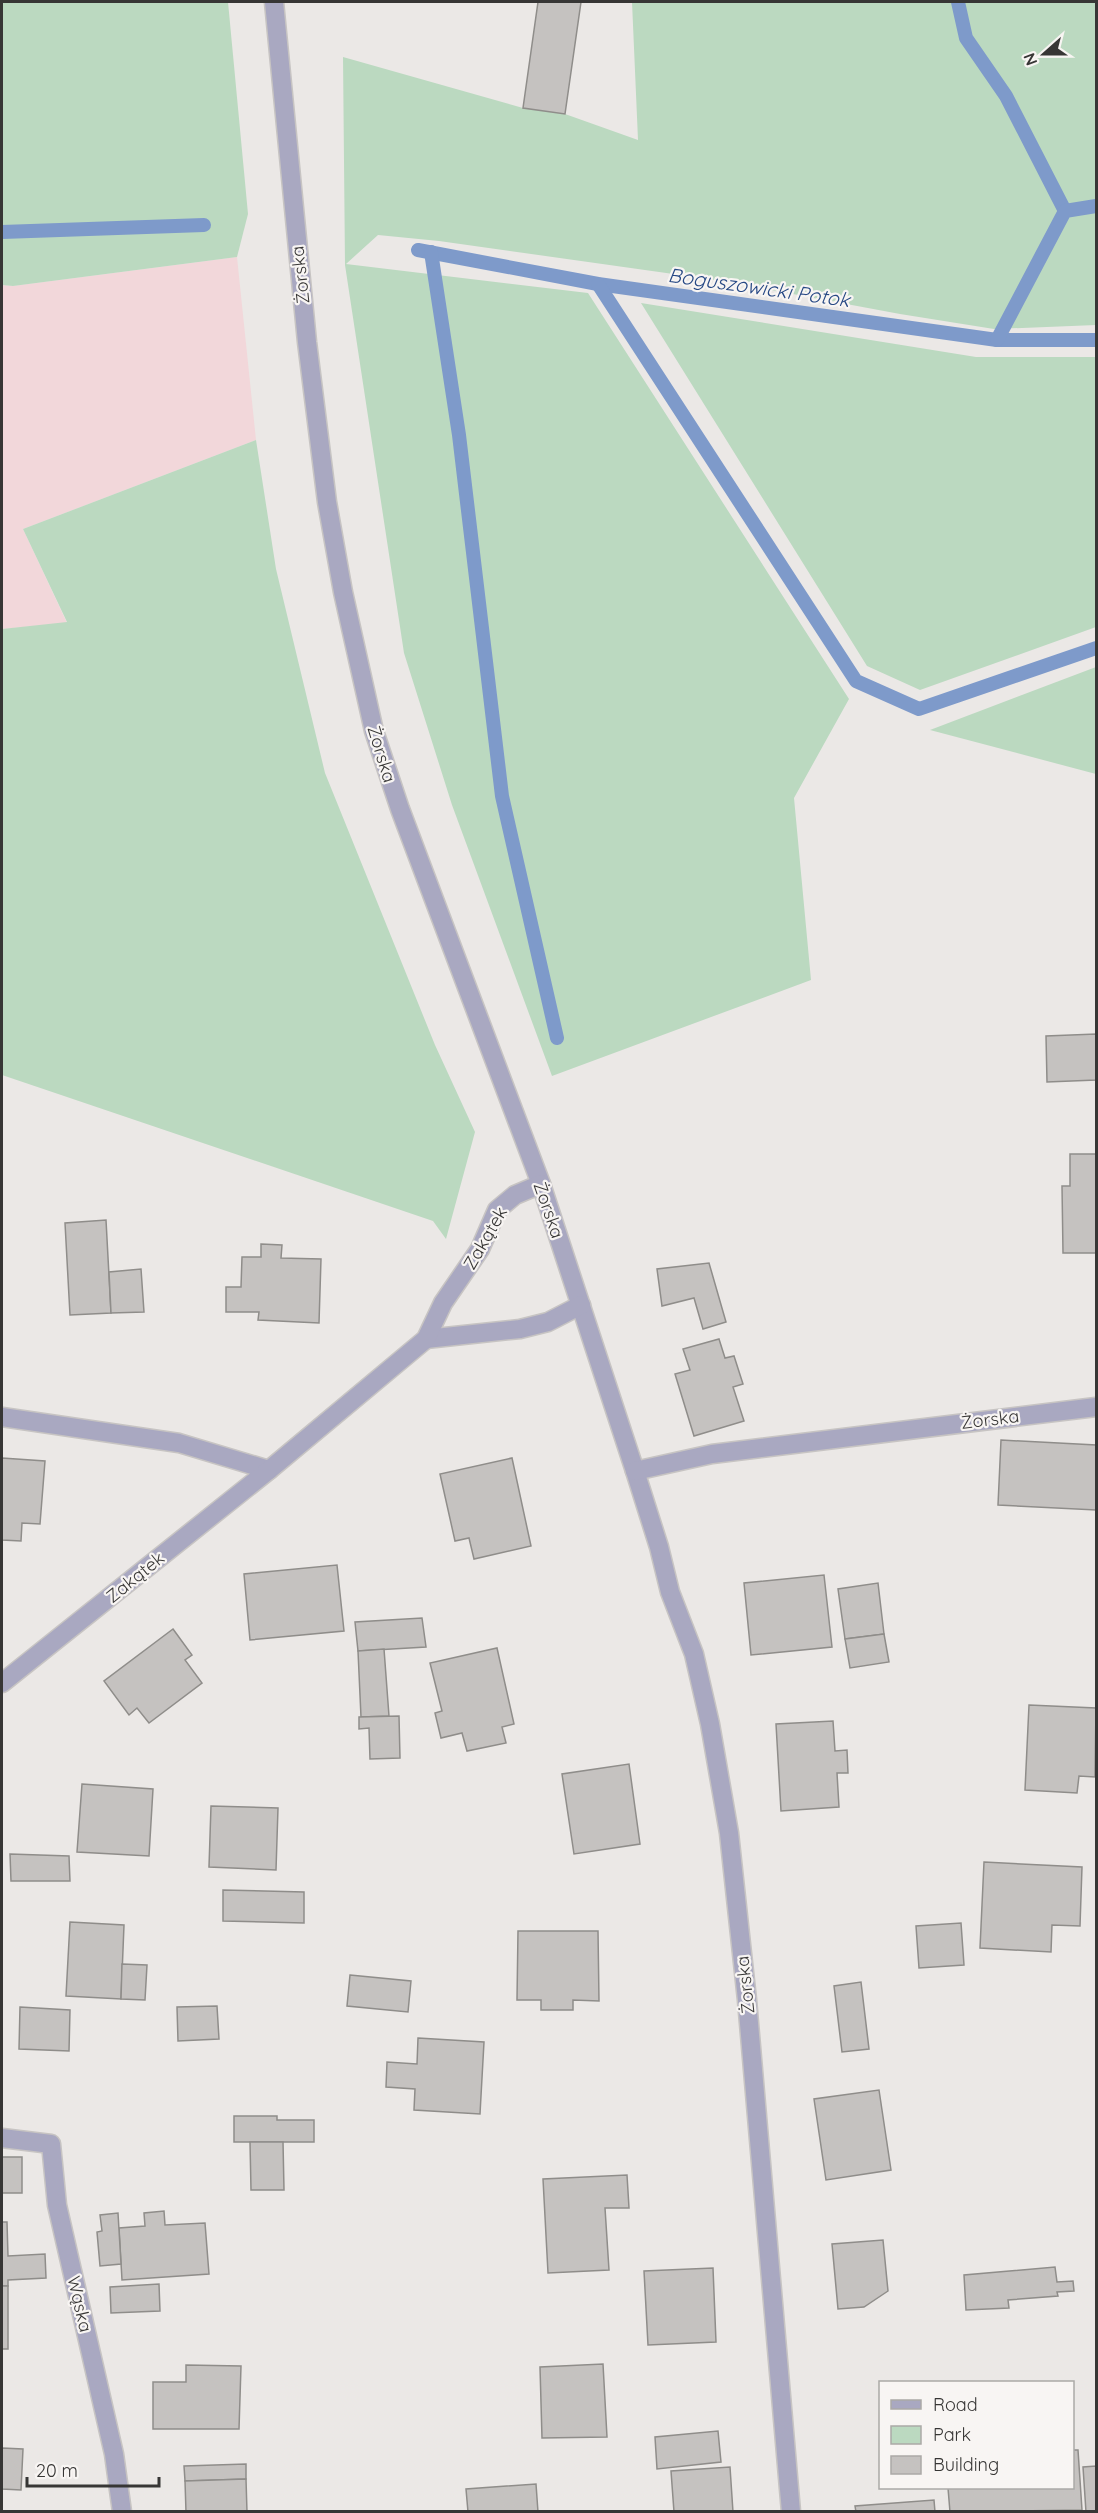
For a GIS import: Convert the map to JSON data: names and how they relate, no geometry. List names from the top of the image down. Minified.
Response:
{"streets":{"street":["Żorska","Zakątek","Wąska"]},"crossings":[["Żorska","Zakątek"]],"water":["Boguszowicki Potok"],"legend":["Road","Park","Building"],"scale_bar":"20 m","north":"left"}
